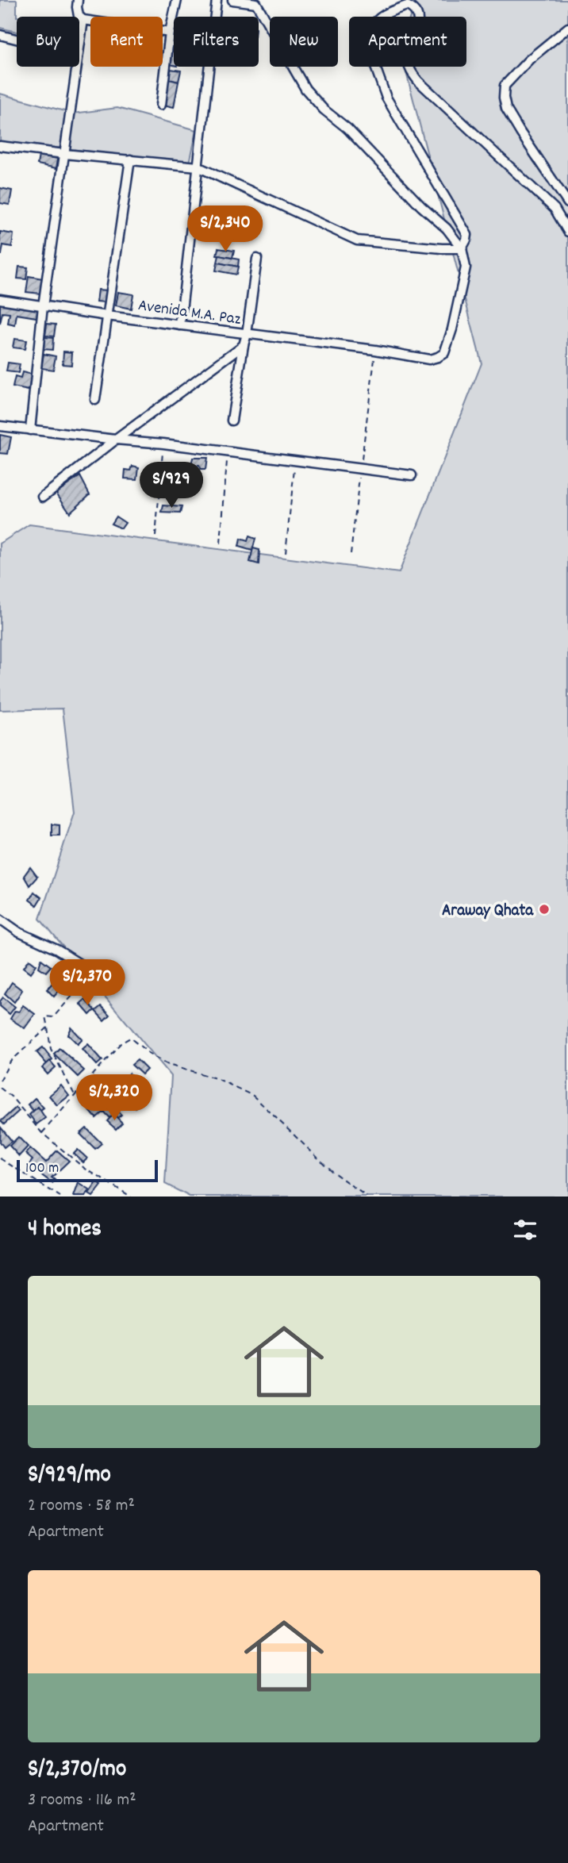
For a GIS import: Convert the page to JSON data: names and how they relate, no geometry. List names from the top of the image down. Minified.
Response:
{"streets":{"street":["Avenida M.A. Paz"]},"places":["Araway Qhata"],"scale_bar":"100 m","page":{"chip":["Buy","Rent","Filters","New","Apartment"],"price":["S/2,340","S/929","S/2,370","S/2,320"],"scale":"100 m","heading":"4 homes","list":[{"name":"S/929/mo","note":"2 rooms · 58 m² · Apartment"},{"name":"S/2,370/mo","note":"3 rooms · 116 m² · Apartment"}]}}
